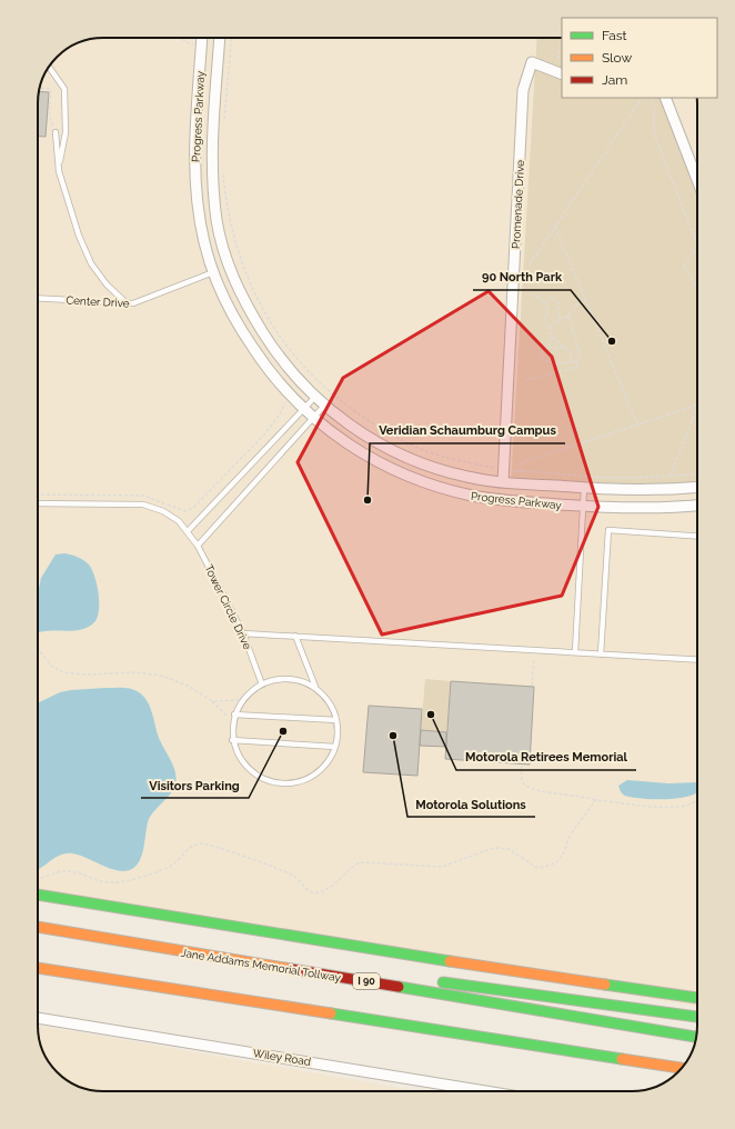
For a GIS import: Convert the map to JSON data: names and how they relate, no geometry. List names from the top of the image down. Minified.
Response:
{"streets":{"highway":["Jane Addams Memorial Tollway","I 90"],"street":["Progress Parkway","Promenade Drive","Wiley Road"],"lane":["Center Drive","Tower Circle Drive"]},"crossings":[["Progress Parkway","Promenade Drive"],["Progress Parkway","Center Drive"]],"places":["90 North Park","Veridian Schaumburg Campus","Motorola Retirees Memorial","Visitors Parking","Motorola Solutions"],"legend":["Fast","Slow","Jam"]}
